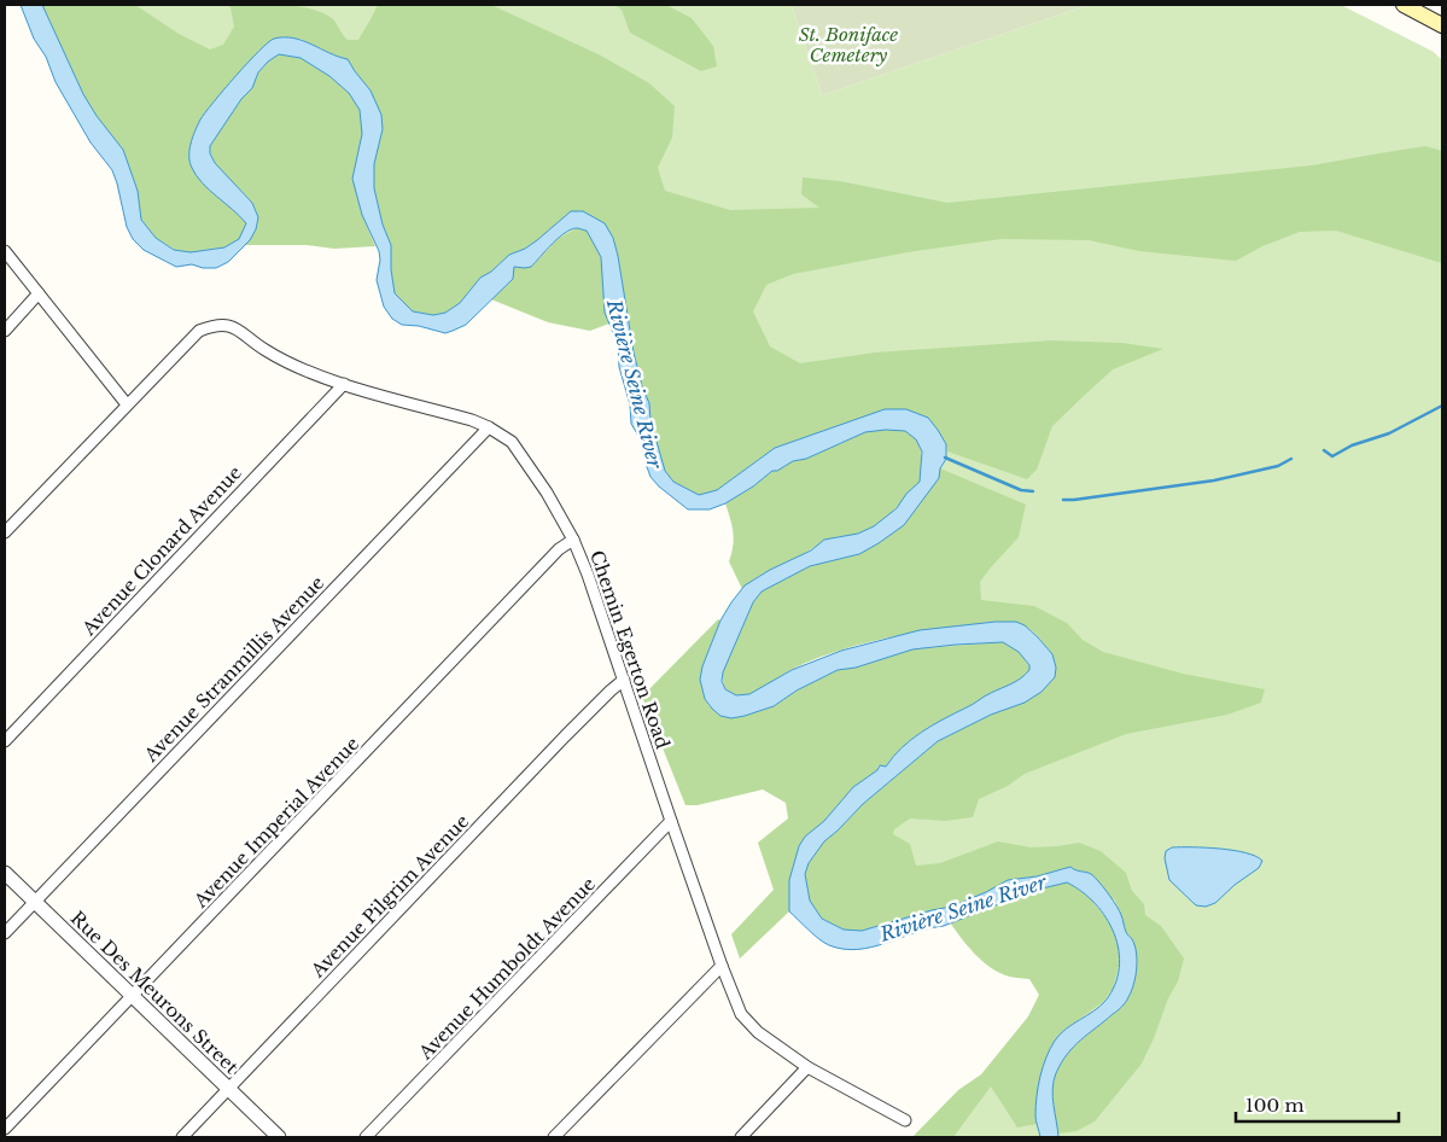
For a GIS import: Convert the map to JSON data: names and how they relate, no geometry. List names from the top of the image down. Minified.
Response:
{"streets":{"street":["Avenue Clonard Avenue","Chemin Egerton Road","Avenue Stranmillis Avenue","Avenue Imperial Avenue","Avenue Pilgrim Avenue","Avenue Humboldt Avenue","Rue Des Meurons Street"]},"crossings":[["Avenue Clonard Avenue","Chemin Egerton Road"],["Chemin Egerton Road","Avenue Stranmillis Avenue"],["Chemin Egerton Road","Avenue Imperial Avenue"],["Chemin Egerton Road","Avenue Pilgrim Avenue"],["Chemin Egerton Road","Avenue Humboldt Avenue"],["Avenue Stranmillis Avenue","Rue Des Meurons Street"],["Avenue Imperial Avenue","Rue Des Meurons Street"],["Avenue Pilgrim Avenue","Rue Des Meurons Street"]],"water":["Rivière Seine River"],"parks":["St. Boniface Cemetery"],"scale_bar":"100 m"}
